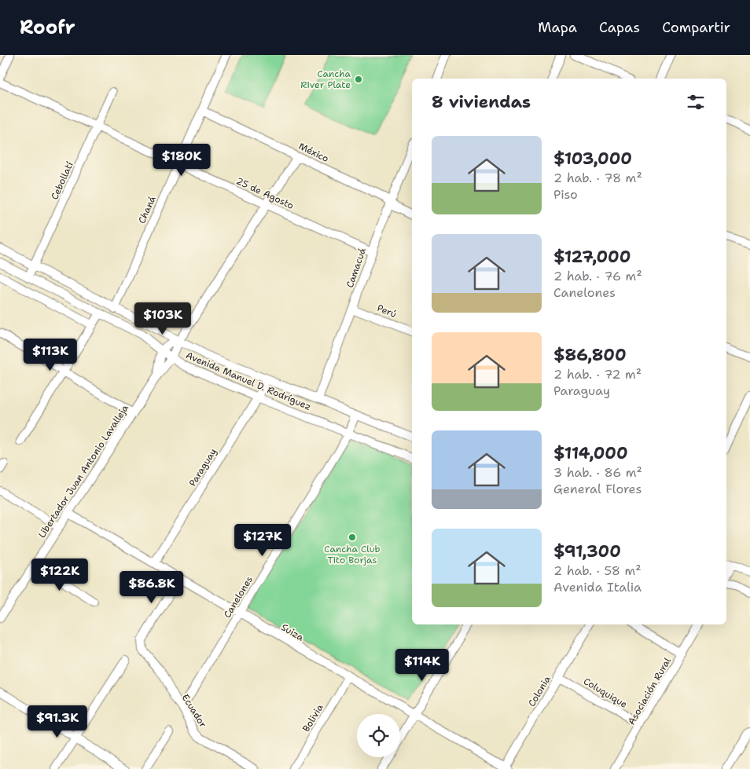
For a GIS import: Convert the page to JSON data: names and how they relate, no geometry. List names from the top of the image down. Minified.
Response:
{"streets":{"street":["México","Cebollatí","25 de Agosto","Chaná","Camacuá","Perú","Avenida Manuel D. Rodríguez","Paraguay","Libertador Juan Antonio Lavalleja","Canelones","Suiza","Colonia","Asociación Rural","Coluquique","Ecuador","Bolivia"]},"crossings":[["México","Chaná"],["México","Camacuá"],["México","Libertador Juan Antonio Lavalleja"],["Cebollatí","25 de Agosto"],["Cebollatí","Avenida Manuel D. Rodríguez"],["25 de Agosto","Chaná"],["25 de Agosto","Camacuá"],["25 de Agosto","Libertador Juan Antonio Lavalleja"],["Chaná","Avenida Manuel D. Rodríguez"],["Camacuá","Perú"],["Camacuá","Avenida Manuel D. Rodríguez"],["Avenida Manuel D. Rodríguez","Paraguay"],["Avenida Manuel D. Rodríguez","Libertador Juan Antonio Lavalleja"],["Avenida Manuel D. Rodríguez","Canelones"],["Paraguay","Suiza"],["Libertador Juan Antonio Lavalleja","Suiza"],["Canelones","Suiza"],["Canelones","Ecuador"],["Suiza","Colonia"],["Suiza","Ecuador"],["Suiza","Bolivia"],["Colonia","Coluquique"],["Asociación Rural","Coluquique"]],"places":["Cancha River Plate","Cancha Club Tito Borjas"],"page":{"header":"Roofr","nav":["Mapa","Capas","Compartir"],"heading":"8 viviendas","list":[{"name":"$103,000","note":"2 hab. · 78 m² · Piso"},{"name":"$127,000","note":"2 hab. · 76 m² · Canelones"},{"name":"$86,800","note":"2 hab. · 72 m² · Paraguay"},{"name":"$114,000","note":"3 hab. · 86 m² · General Flores"},{"name":"$91,300","note":"2 hab. · 58 m² · Avenida Italia"}],"price":["$180K","$103K","$113K","$127K","$122K","$86.8K","$114K","$91.3K"]}}
